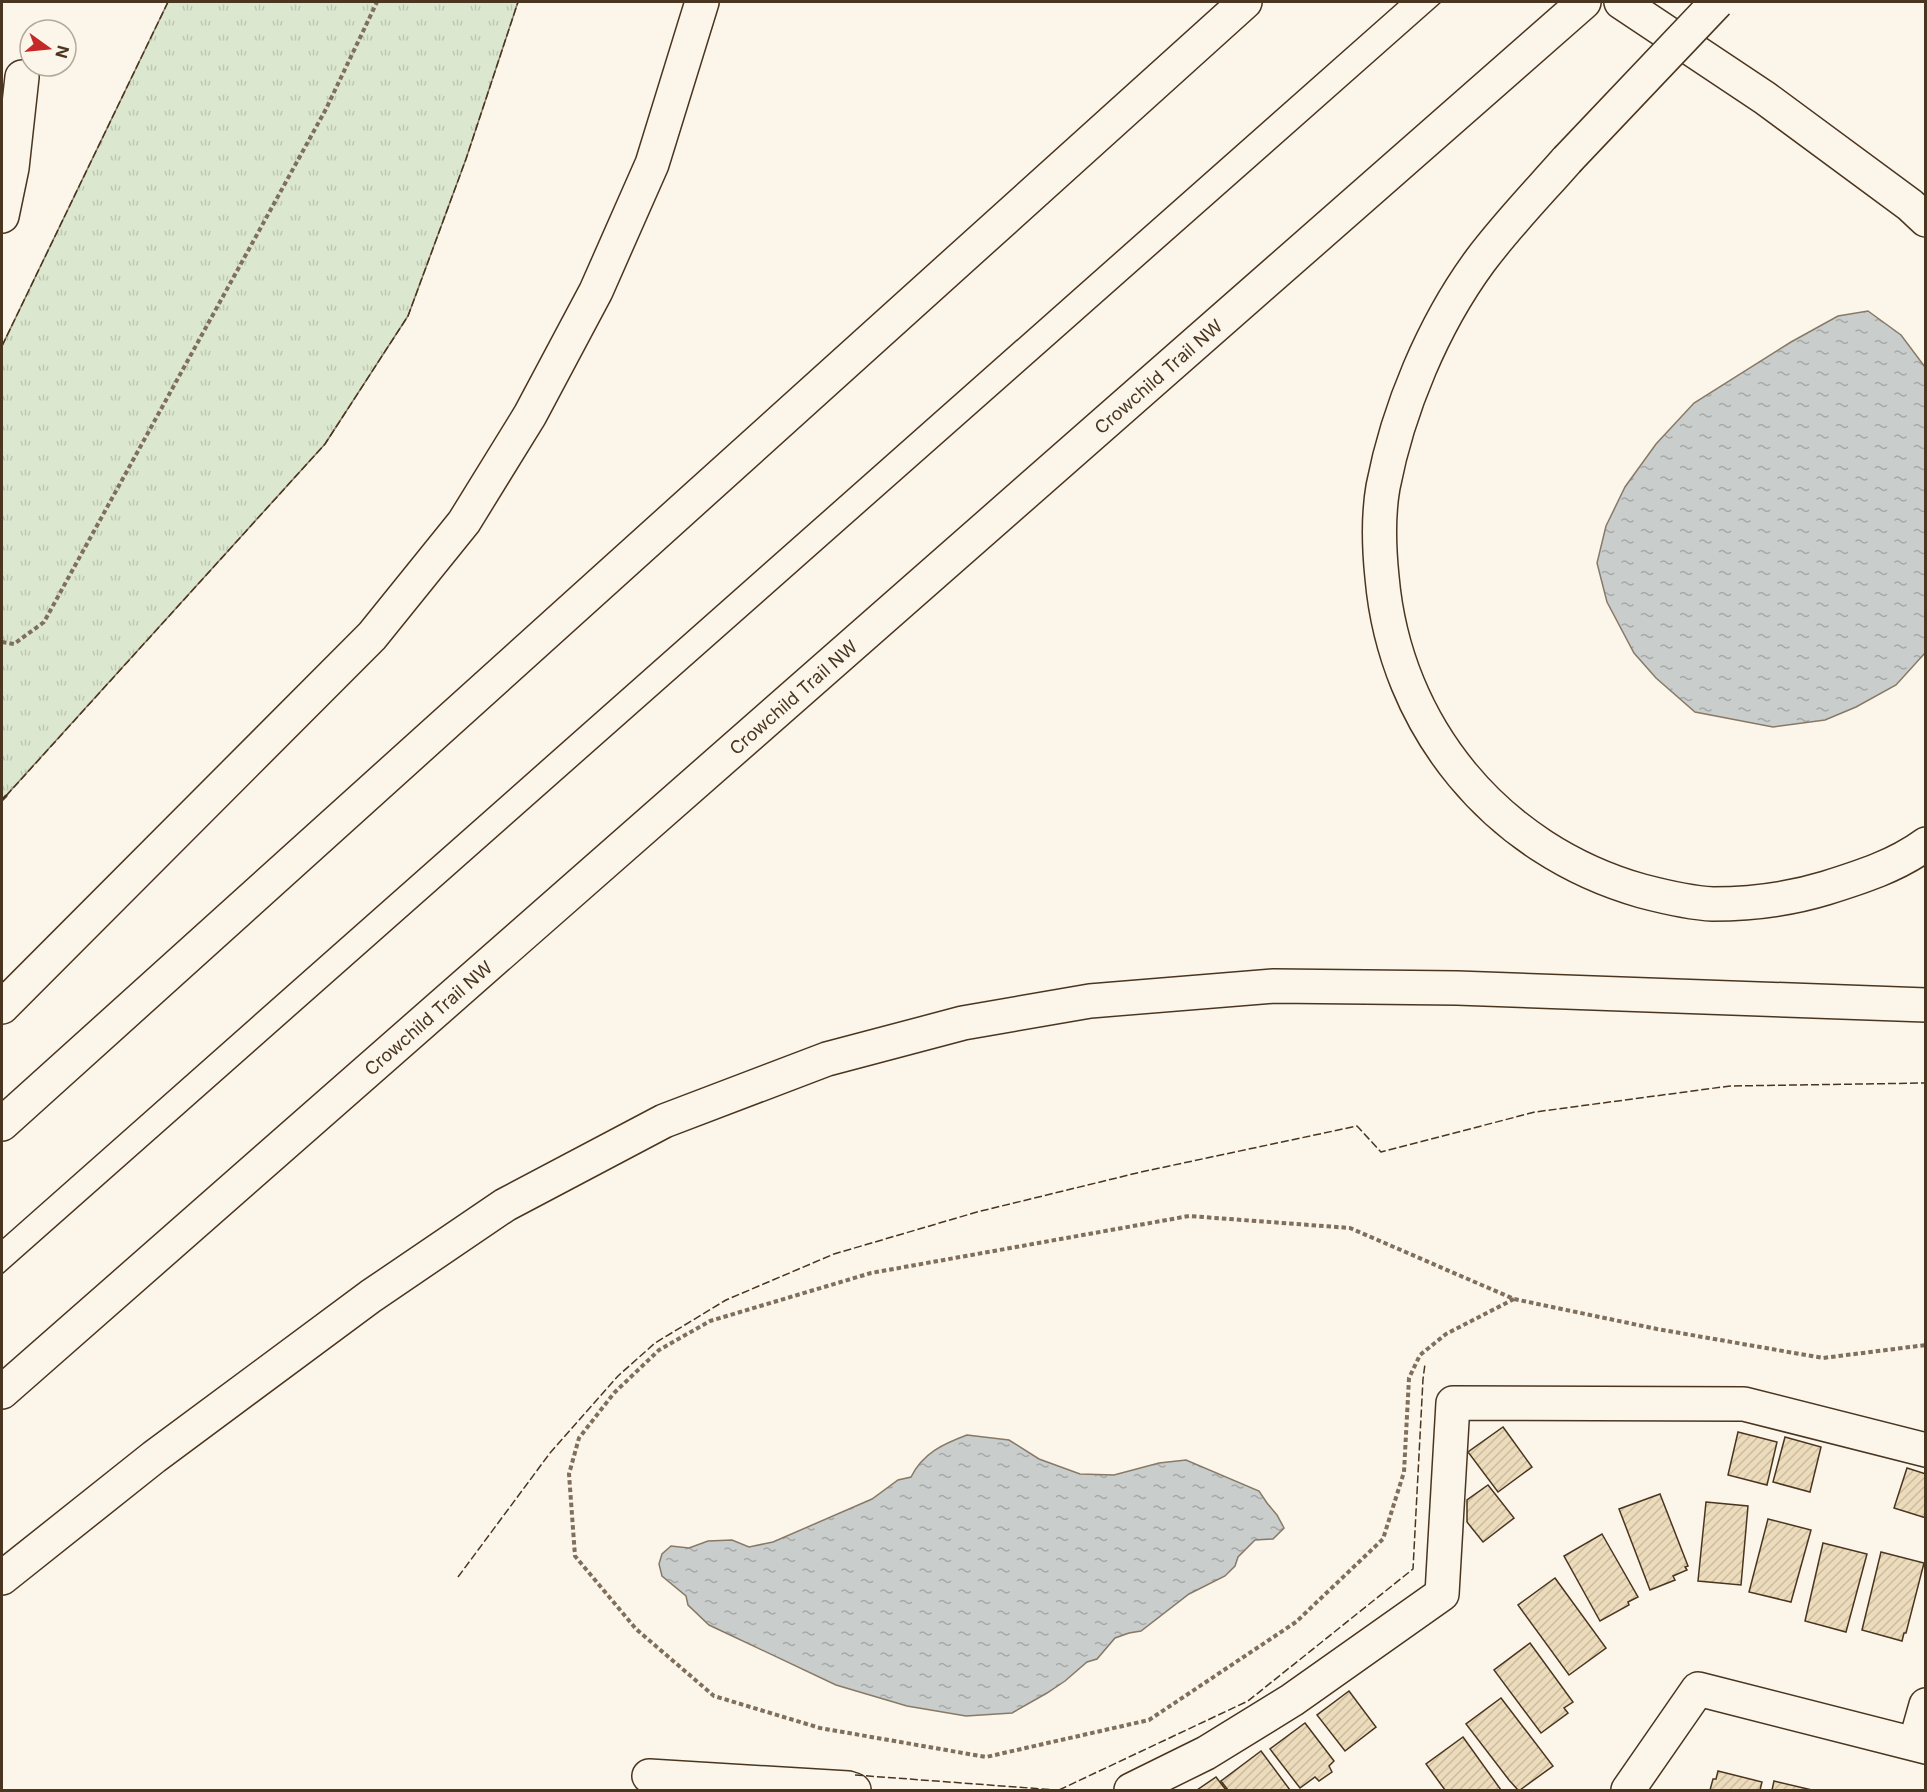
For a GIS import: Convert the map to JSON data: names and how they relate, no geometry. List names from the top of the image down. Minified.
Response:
{"streets":{"main road":["Crowchild Trail NW"]},"north":"right"}
